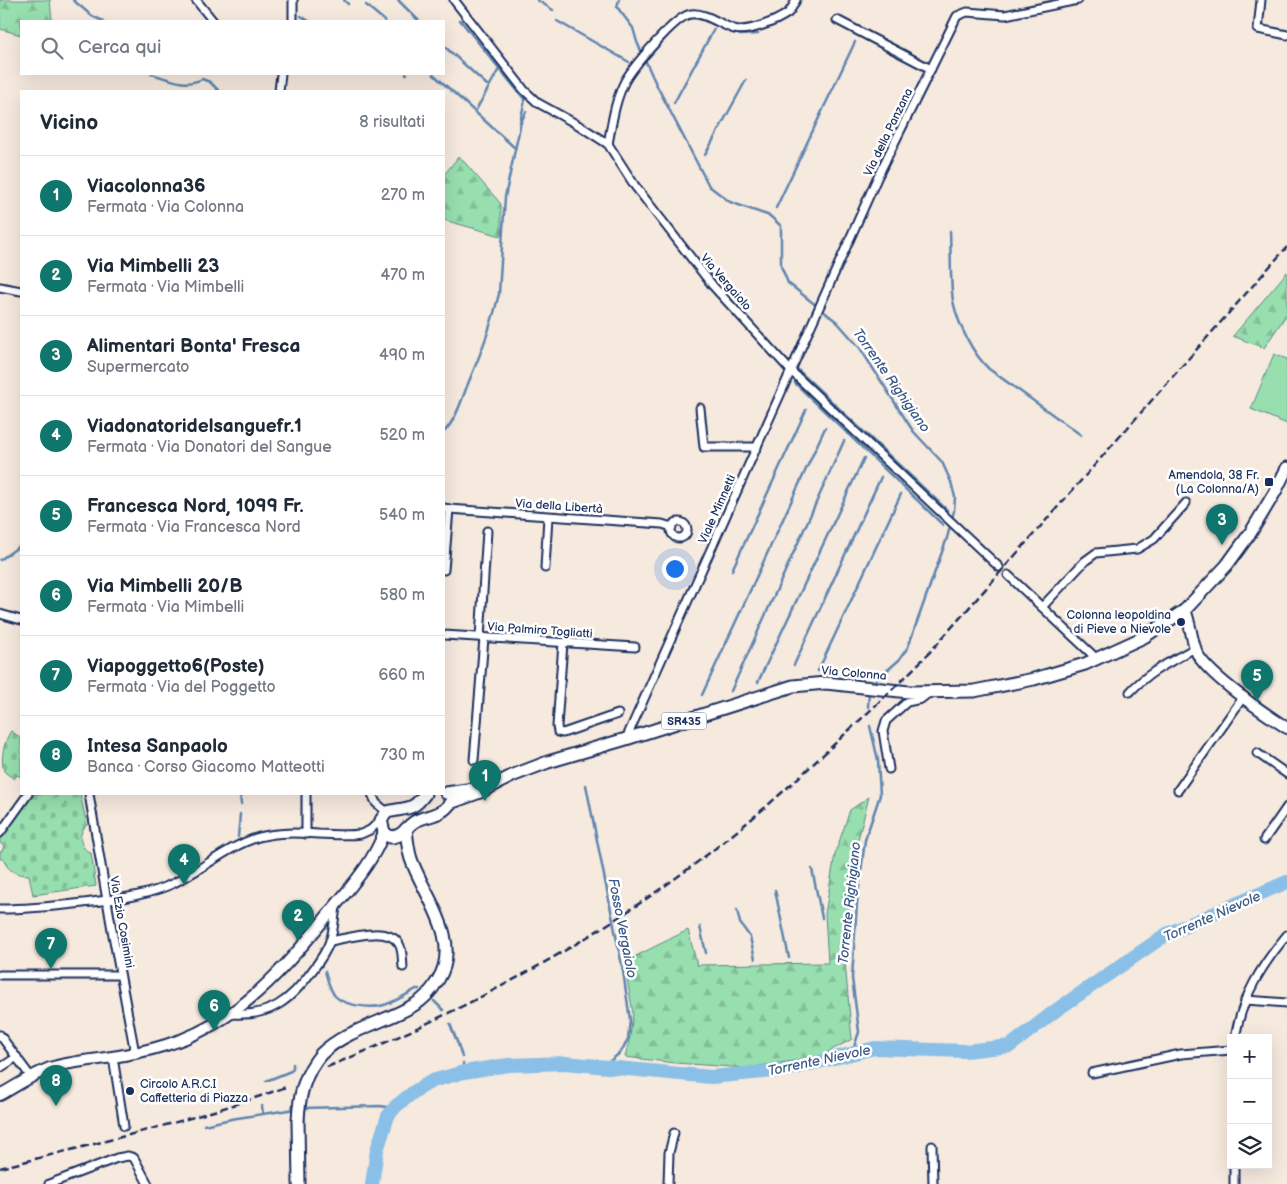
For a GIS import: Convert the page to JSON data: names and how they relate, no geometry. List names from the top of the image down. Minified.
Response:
{"streets":{"main road":["Via Colonna","SR435"],"street":["Via della Panzana","Via Vergaiolo","Via della Libertà","Viale Minnetti","Via Palmiro Togliatti","Via Ezio Cosimini"]},"crossings":[["Via della Panzana","Via Vergaiolo"],["Via della Panzana","Viale Minnetti"],["Via Vergaiolo","Viale Minnetti"],["Viale Minnetti","Via Colonna"],["Via Colonna","SR435"],["SR435","Via Ezio Cosimini"]],"water":["Torrente Righigiano","Torrente Nievole","Fosso Vergaiolo"],"places":{"transit":["Amendola, 38 Fr. (La Colonna/A)"],"other":["Colonna leopoldina di Pieve a Nievole","Circolo A.R.C.I Caffetteria di Piazza"]},"page":{"search":"Cerca qui","heading":["Vicino","8 risultati"],"list":[{"mark":"1","name":"Viacolonna36","note":"Fermata · Via Colonna","value":"270 m"},{"mark":"2","name":"Via Mimbelli 23","note":"Fermata · Via Mimbelli","value":"470 m"},{"mark":"3","name":"Alimentari Bonta' Fresca","note":"Supermercato","value":"490 m"},{"mark":"4","name":"Viadonatoridelsanguefr.1","note":"Fermata · Via Donatori del Sangue","value":"520 m"},{"mark":"5","name":"Francesca Nord, 1099 Fr.","note":"Fermata · Via Francesca Nord","value":"540 m"},{"mark":"6","name":"Via Mimbelli 20/B","note":"Fermata · Via Mimbelli","value":"580 m"},{"mark":"7","name":"Viapoggetto6(Poste)","note":"Fermata · Via del Poggetto","value":"660 m"},{"mark":"8","name":"Intesa Sanpaolo","note":"Banca · Corso Giacomo Matteotti","value":"730 m"}],"pins":["3","5","1","4","2","7","6","8"],"map_buttons":["+","−"]}}
